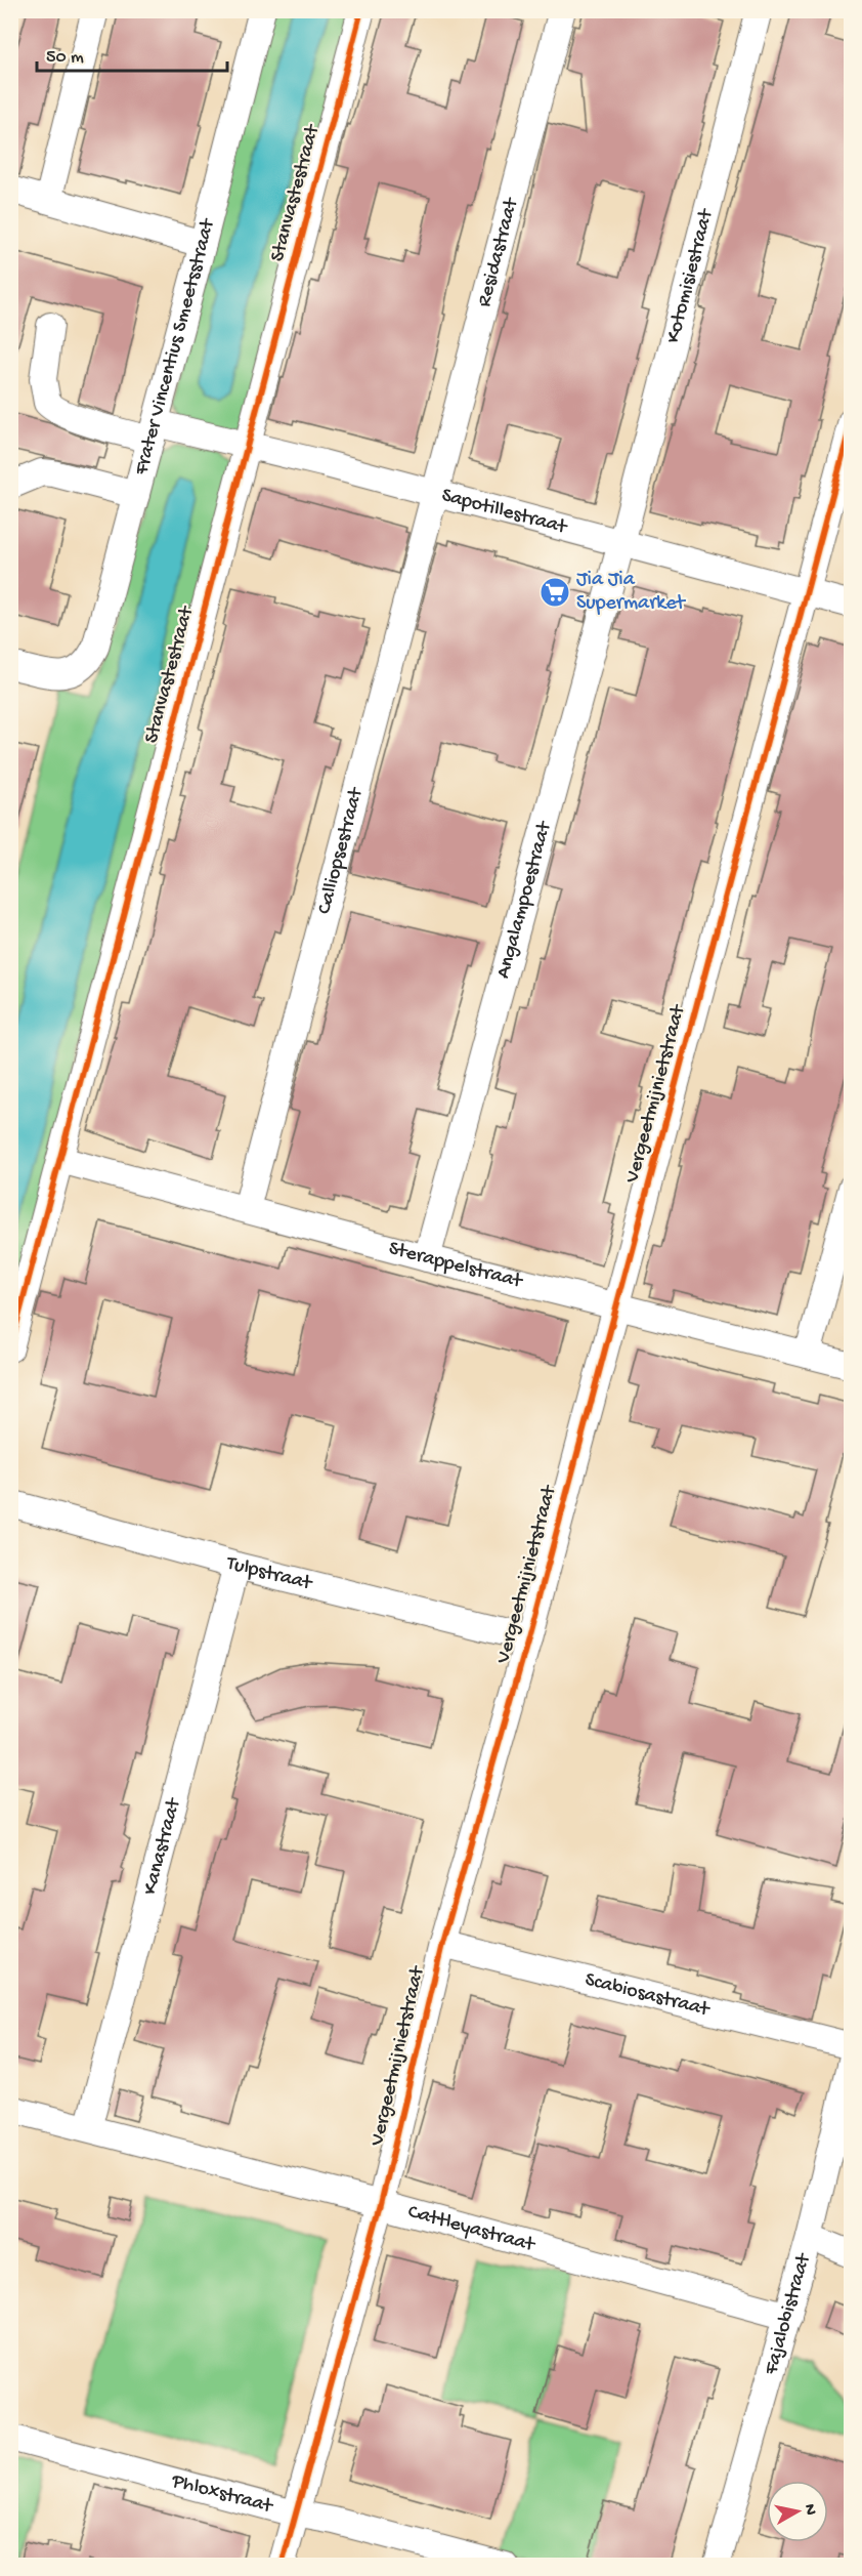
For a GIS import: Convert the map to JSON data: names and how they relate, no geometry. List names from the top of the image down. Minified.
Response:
{"streets":{"street":["Stanvastestraat","Residastraat","Kotomisiestraat","Frater Vincentius Smeetsstraat","Sapotillestraat","Calliopsestraat","Angalampoestraat","Vergeetmijnietstraat","Sterappelstraat","Tulpstraat","Kanastraat","Scabiosastraat","Cattleyastraat","Fajalobistraat","Phloxstraat"]},"crossings":[["Stanvastestraat","Sapotillestraat"],["Stanvastestraat","Sterappelstraat"],["Residastraat","Sapotillestraat"],["Residastraat","Calliopsestraat"],["Kotomisiestraat","Sapotillestraat"],["Kotomisiestraat","Angalampoestraat"],["Frater Vincentius Smeetsstraat","Sapotillestraat"],["Sapotillestraat","Calliopsestraat"],["Sapotillestraat","Angalampoestraat"],["Sapotillestraat","Vergeetmijnietstraat"],["Calliopsestraat","Sterappelstraat"],["Angalampoestraat","Sterappelstraat"],["Vergeetmijnietstraat","Sterappelstraat"],["Vergeetmijnietstraat","Tulpstraat"],["Vergeetmijnietstraat","Scabiosastraat"],["Vergeetmijnietstraat","Cattleyastraat"],["Vergeetmijnietstraat","Phloxstraat"],["Tulpstraat","Kanastraat"],["Kanastraat","Cattleyastraat"],["Cattleyastraat","Fajalobistraat"]],"places":{"supermarket":["Jia Jia Supermarket"]},"scale_bar":"50 m","north":"right"}
